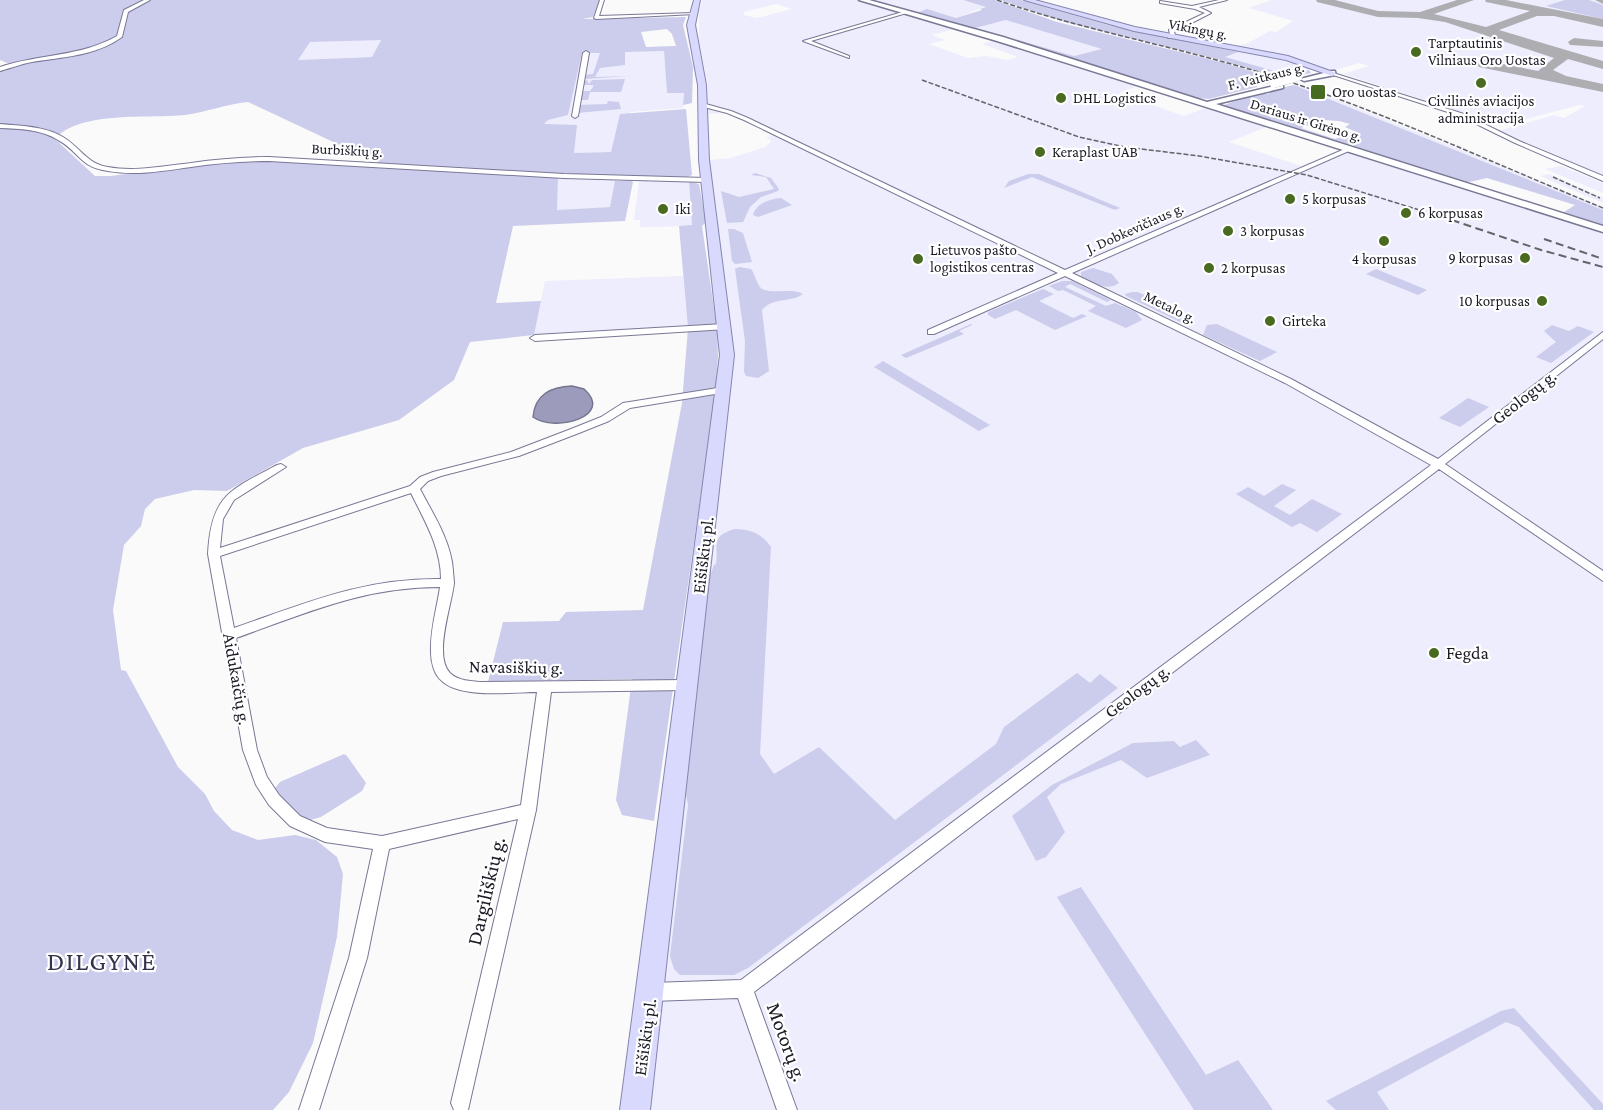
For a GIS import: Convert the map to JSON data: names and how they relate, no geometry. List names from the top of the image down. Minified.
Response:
{"streets":{"main road":["Vikingų g.","F. Vaitkaus g.","Dariaus ir Girėno g.","Eišiškių pl."],"street":["Burbiškių g.","J. Dobkevičiaus g.","Metalo g.","Geologų g.","Navasiškių g.","Aidukaičių g.","Dargiliškių g.","Motorų g."]},"crossings":[["Vikingų g.","F. Vaitkaus g."],["F. Vaitkaus g.","Dariaus ir Girėno g."],["Dariaus ir Girėno g.","J. Dobkevičiaus g."],["Burbiškių g.","Eišiškių pl."],["J. Dobkevičiaus g.","Metalo g."],["Metalo g.","Geologų g."],["Metalo g.","Eišiškių pl."],["Geologų g.","Motorų g."],["Eišiškių pl.","Navasiškių g."],["Navasiškių g.","Dargiliškių g."],["Aidukaičių g.","Dargiliškių g."]],"districts":["DILGYNĖ"],"places":{"other":["Tarptautinis Vilniaus Oro Uostas","Civilinės aviacijos administracija","DHL Logistics","Keraplast UAB","5 korpusas","Iki","6 korpusas","3 korpusas","4 korpusas","9 korpusas","Lietuvos pašto logistikos centras","2 korpusas","10 korpusas","Girteka","Fegda"],"transit":["Oro uostas"]}}
